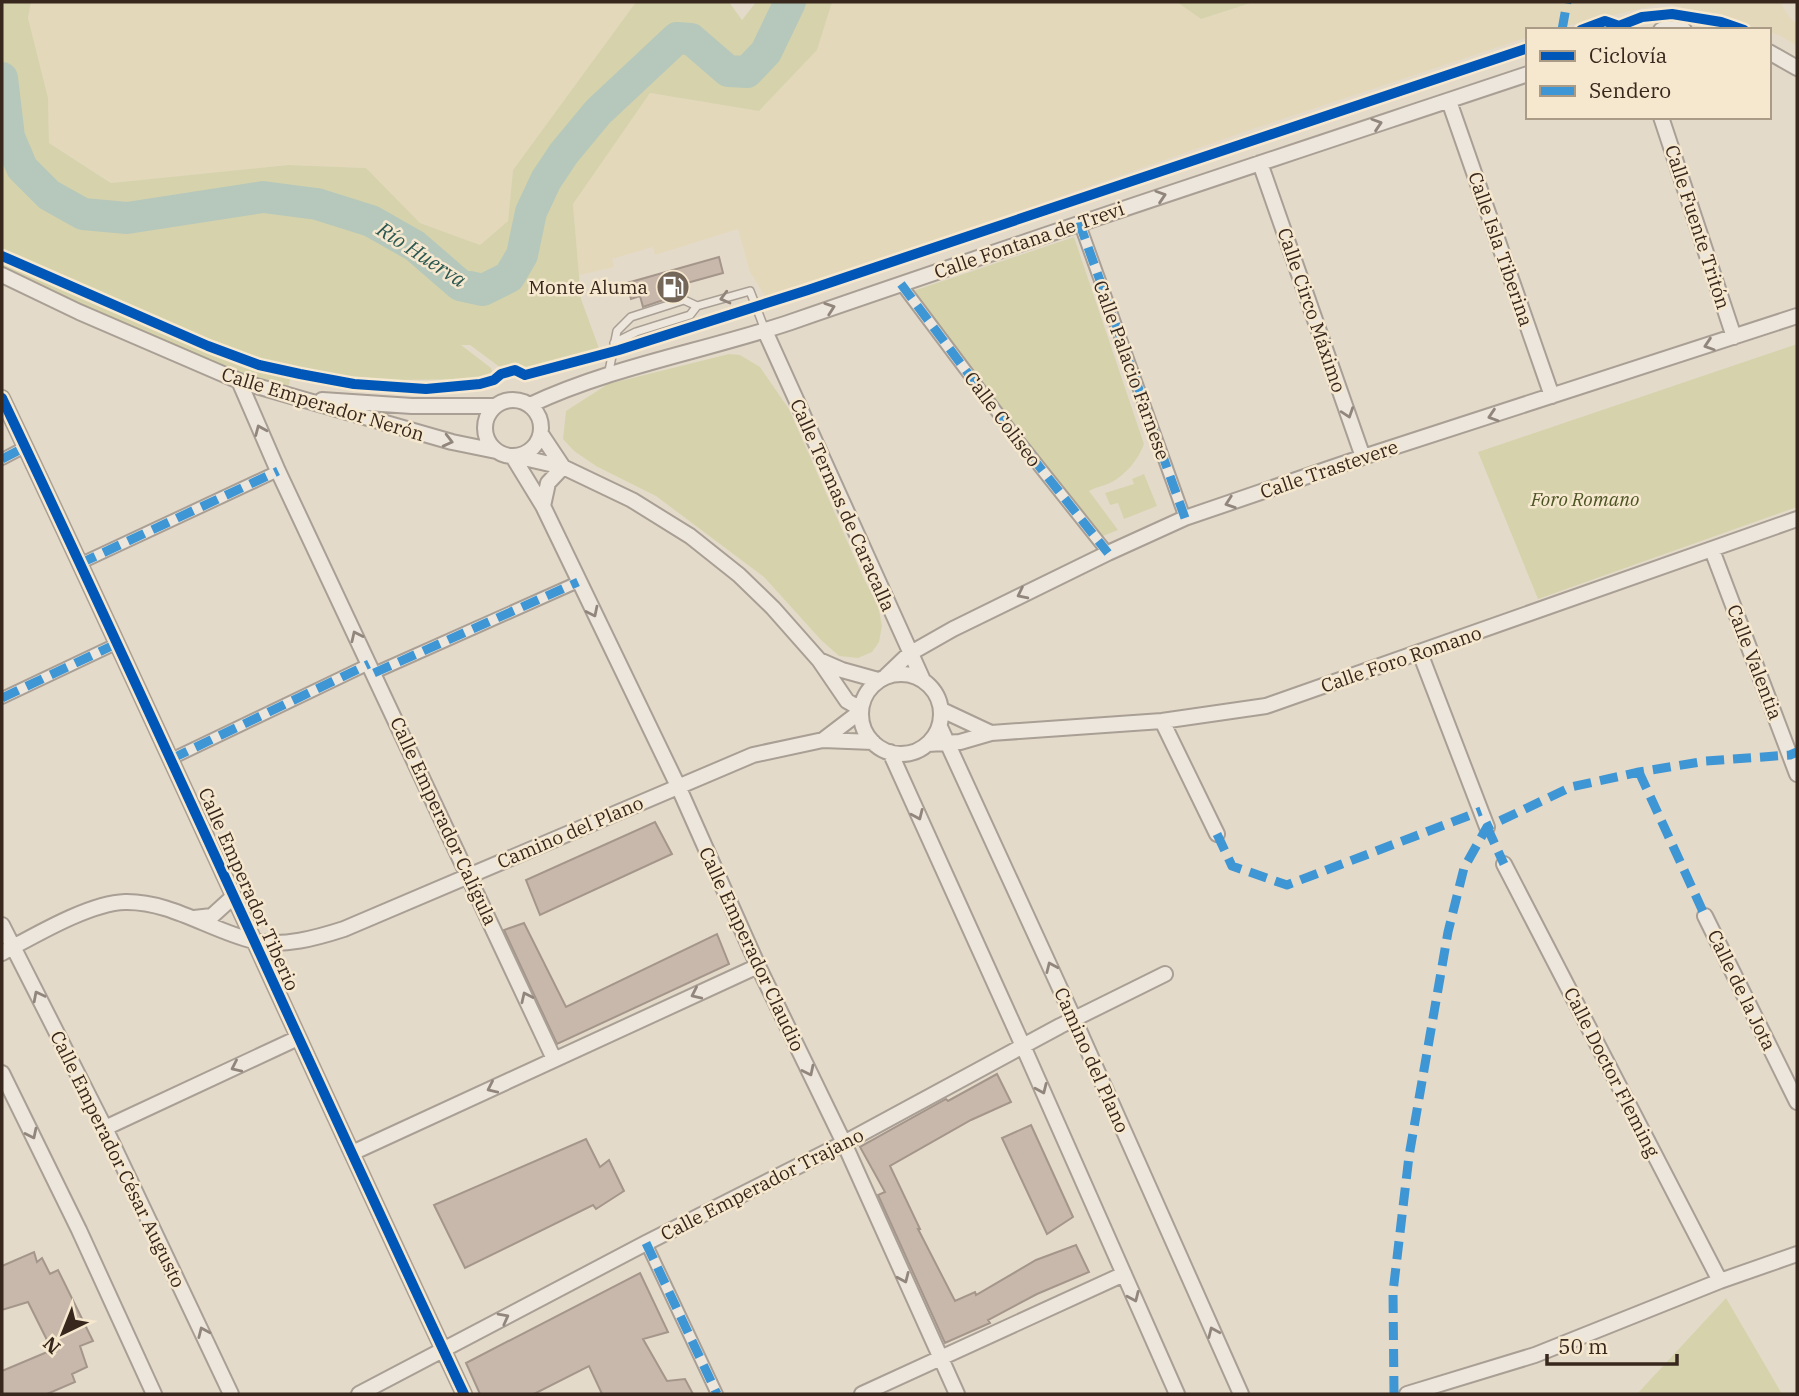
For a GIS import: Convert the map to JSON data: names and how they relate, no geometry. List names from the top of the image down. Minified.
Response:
{"streets":{"street":["Calle Fuente Tritón","Calle Fontana de Trevi","Calle Isla Tiberina","Calle Circo Máximo","Calle Palacio Farnese","Calle Emperador Nerón","Calle Coliseo","Calle Trastevere","Calle Termas de Caracalla","Calle Foro Romano","Calle Valentia","Calle Emperador Calígula","Camino del Plano","Calle Emperador Tiberio","Calle Emperador Claudio","Calle de la Jota","Calle Doctor Fleming","Calle Emperador César Augusto","Calle Emperador Trajano"]},"crossings":[["Calle Fuente Tritón","Calle Trastevere"],["Calle Fontana de Trevi","Calle Isla Tiberina"],["Calle Fontana de Trevi","Calle Circo Máximo"],["Calle Fontana de Trevi","Calle Palacio Farnese"],["Calle Fontana de Trevi","Calle Emperador Nerón"],["Calle Fontana de Trevi","Calle Coliseo"],["Calle Fontana de Trevi","Calle Termas de Caracalla"],["Calle Fontana de Trevi","Calle Emperador Claudio"],["Calle Isla Tiberina","Calle Trastevere"],["Calle Circo Máximo","Calle Trastevere"],["Calle Palacio Farnese","Calle Trastevere"],["Calle Emperador Nerón","Calle Emperador Calígula"],["Calle Emperador Nerón","Calle Emperador Claudio"],["Calle Coliseo","Calle Trastevere"],["Calle Trastevere","Calle Termas de Caracalla"],["Calle Trastevere","Calle Foro Romano"],["Calle Trastevere","Camino del Plano"],["Calle Termas de Caracalla","Calle Foro Romano"],["Calle Termas de Caracalla","Camino del Plano"],["Calle Foro Romano","Calle Valentia"],["Calle Foro Romano","Camino del Plano"],["Calle Emperador Calígula","Camino del Plano"],["Camino del Plano","Calle Emperador Tiberio"],["Camino del Plano","Calle Emperador Claudio"],["Camino del Plano","Calle Emperador César Augusto"],["Camino del Plano","Calle Emperador Trajano"],["Calle Emperador Tiberio","Calle Emperador Trajano"],["Calle Emperador Claudio","Calle Emperador Trajano"]],"one_way":["Calle Fontana de Trevi","Calle Circo Máximo","Calle Trastevere","Calle Emperador Calígula","Calle Emperador Claudio"],"water":["Río Huerva"],"parks":["Foro Romano"],"places":{"fuel station":["Monte Aluma"]},"legend":["Ciclovía","Sendero"],"scale_bar":"50 m","north":"bottom left"}
